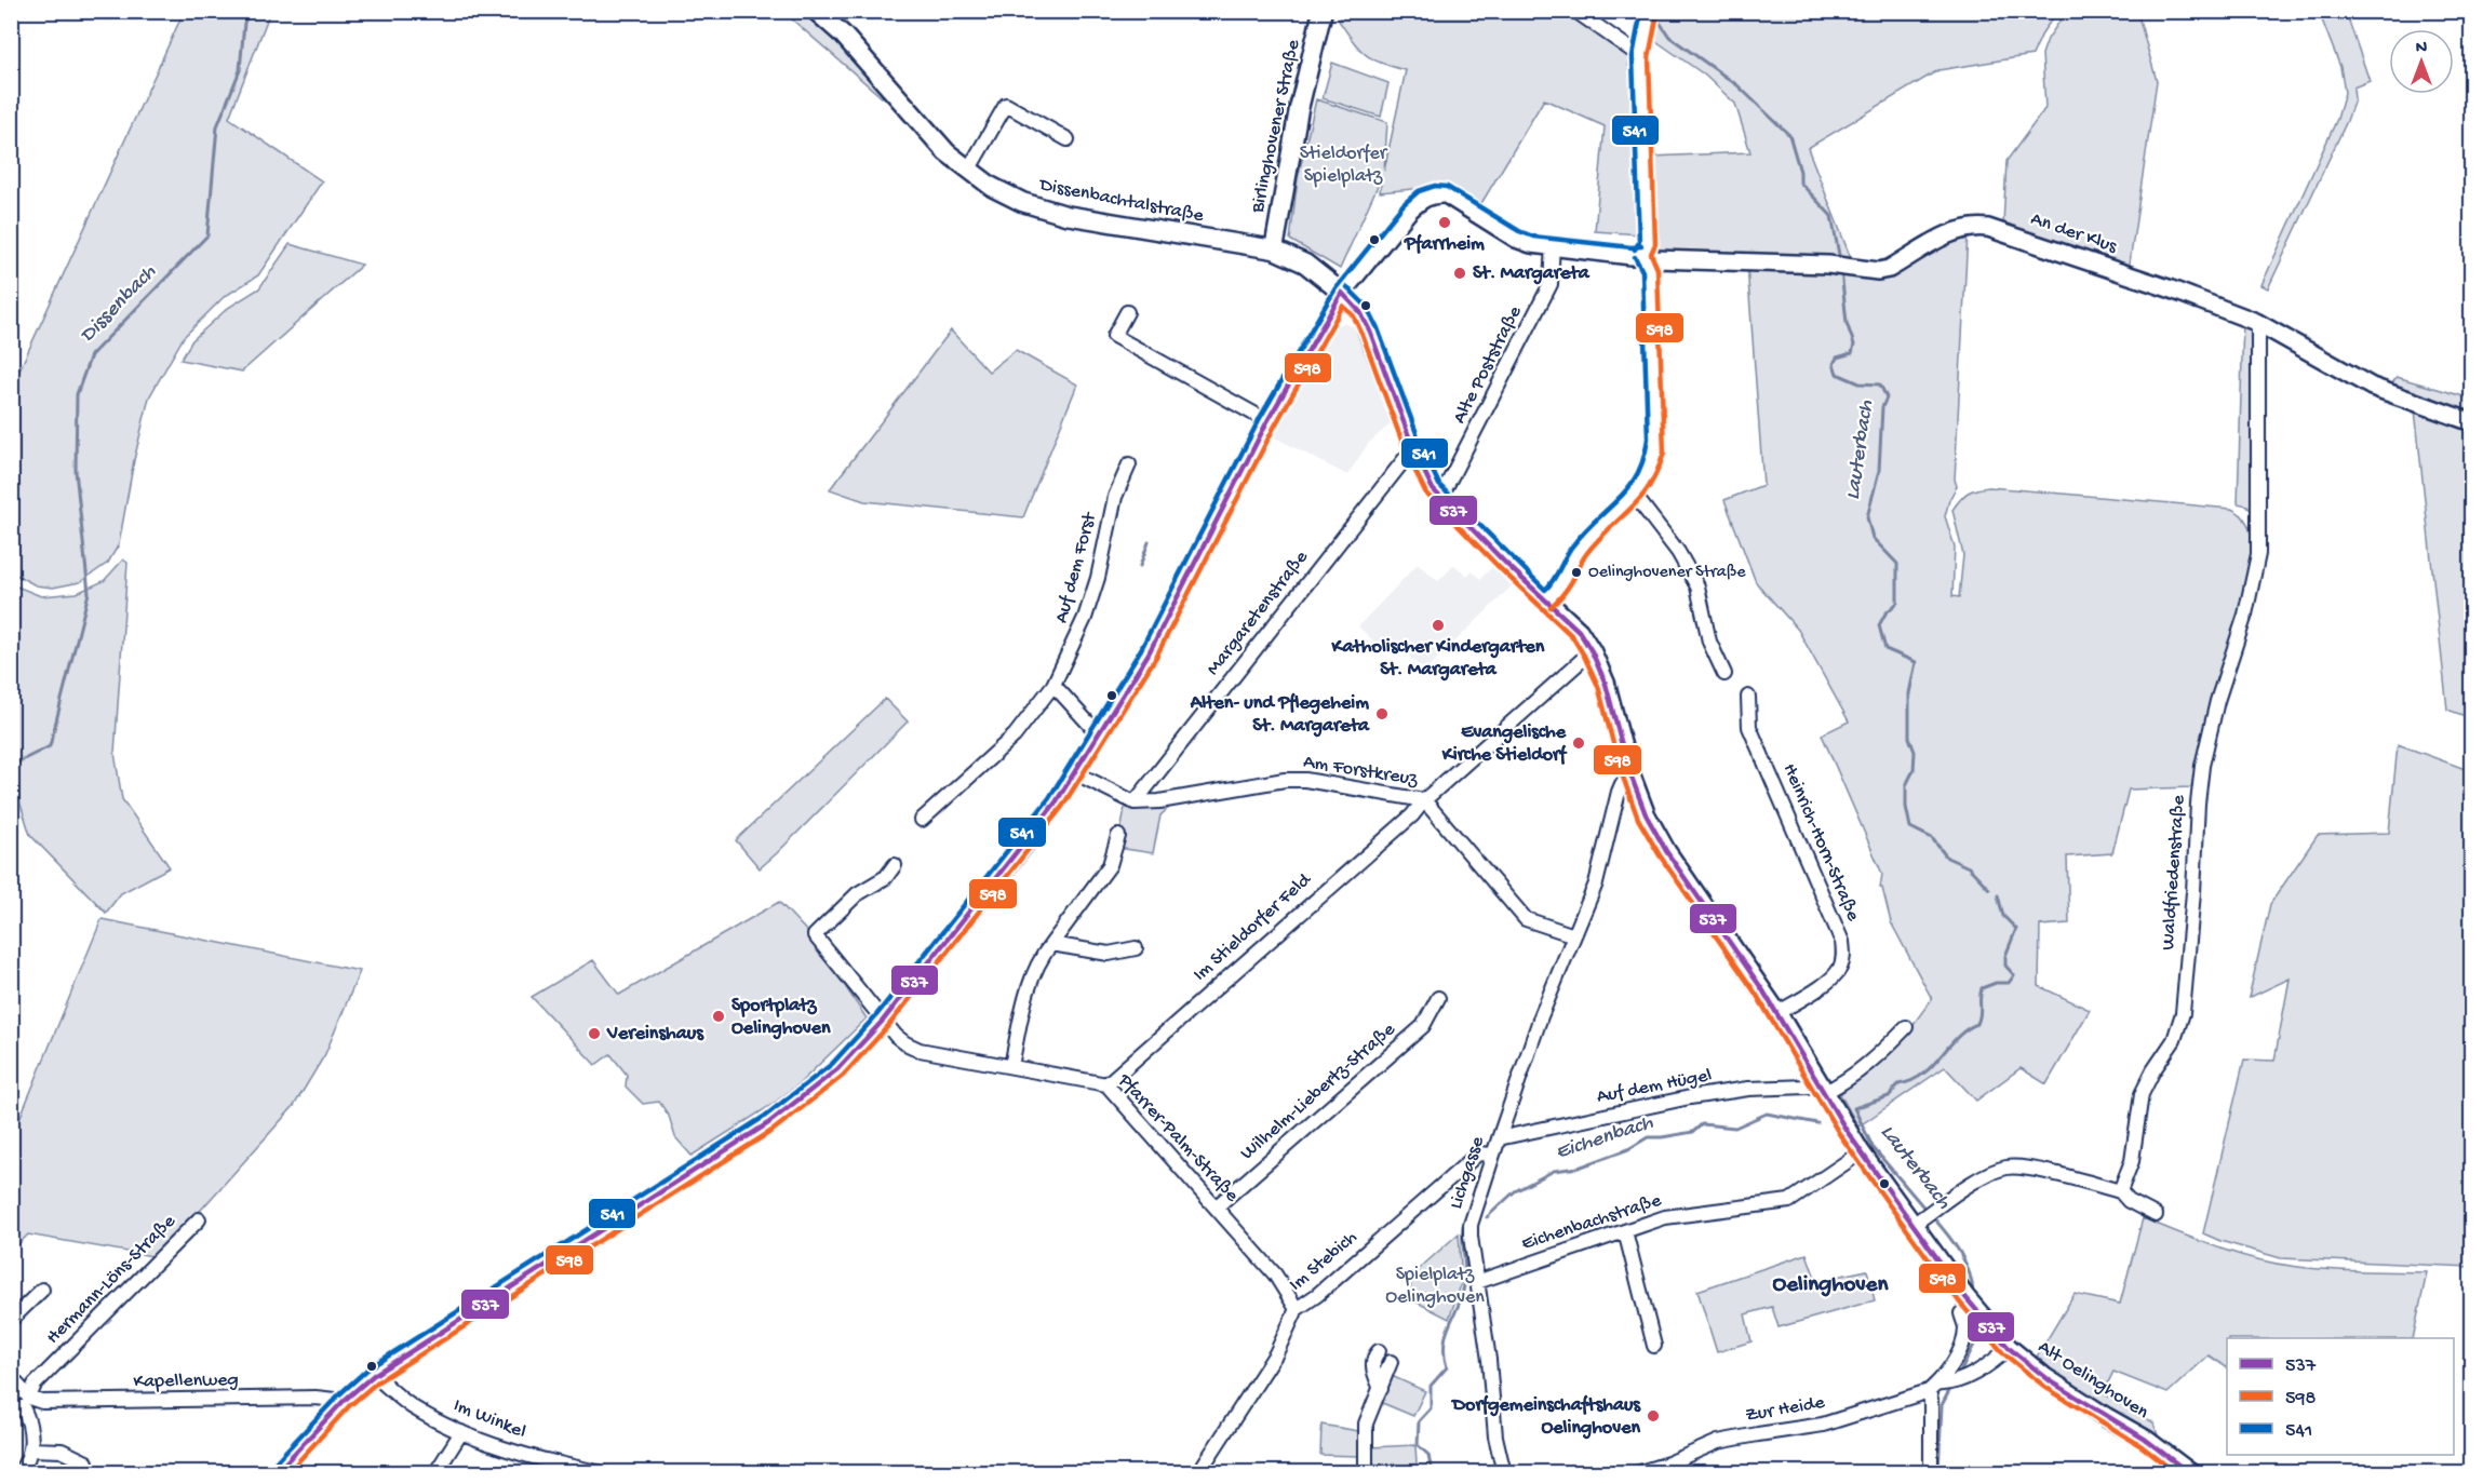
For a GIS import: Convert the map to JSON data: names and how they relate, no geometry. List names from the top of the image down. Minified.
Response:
{"streets":{"main road":["Birlinghovener Straße","Dissenbachtalstraße","Alt Oelinghoven"],"street":["An der Klus","Alte Poststraße","Auf dem Forst","Margaretenstraße","Am Forstkreuz","Heinrich-Horn-Straße","Waldfriedenstraße","Im Stieldorfer Feld","Auf dem Hügel","Wilhelm-Liebertz-Straße","Pfarrer-Palm-Straße","Lichgasse","Eichenbachstraße","Im Stebich","Hermann-Löns-Straße","Kapellenweg","Zur Heide","Im Winkel"]},"crossings":[["Birlinghovener Straße","Dissenbachtalstraße"],["An der Klus","Alte Poststraße"],["An der Klus","Waldfriedenstraße"],["Margaretenstraße","Am Forstkreuz"],["Am Forstkreuz","Im Stieldorfer Feld"],["Im Stieldorfer Feld","Pfarrer-Palm-Straße"],["Auf dem Hügel","Lichgasse"],["Auf dem Hügel","Alt Oelinghoven"],["Wilhelm-Liebertz-Straße","Pfarrer-Palm-Straße"],["Pfarrer-Palm-Straße","Im Stebich"],["Lichgasse","Eichenbachstraße"],["Lichgasse","Im Stebich"],["Eichenbachstraße","Alt Oelinghoven"],["Hermann-Löns-Straße","Kapellenweg"],["Alt Oelinghoven","Zur Heide"]],"districts":["Oelinghoven"],"water":["Dissenbach","Lauterbach","Eichenbach"],"parks":["Stieldorfer Spielplatz","Spielplatz Oelinghoven"],"places":["Pfarrheim","St. Margareta","Oelinghovener Straße","Katholischer Kindergarten St. Margareta","Alten- und Pflegeheim St. Margareta","Evangelische Kirche Stieldorf","Sportplatz Oelinghoven","Vereinshaus","Dorfgemeinschaftshaus Oelinghoven"],"lines":["transit line 541","transit line 598","transit line 537"],"legend":["537","598","541"],"north":"top"}
